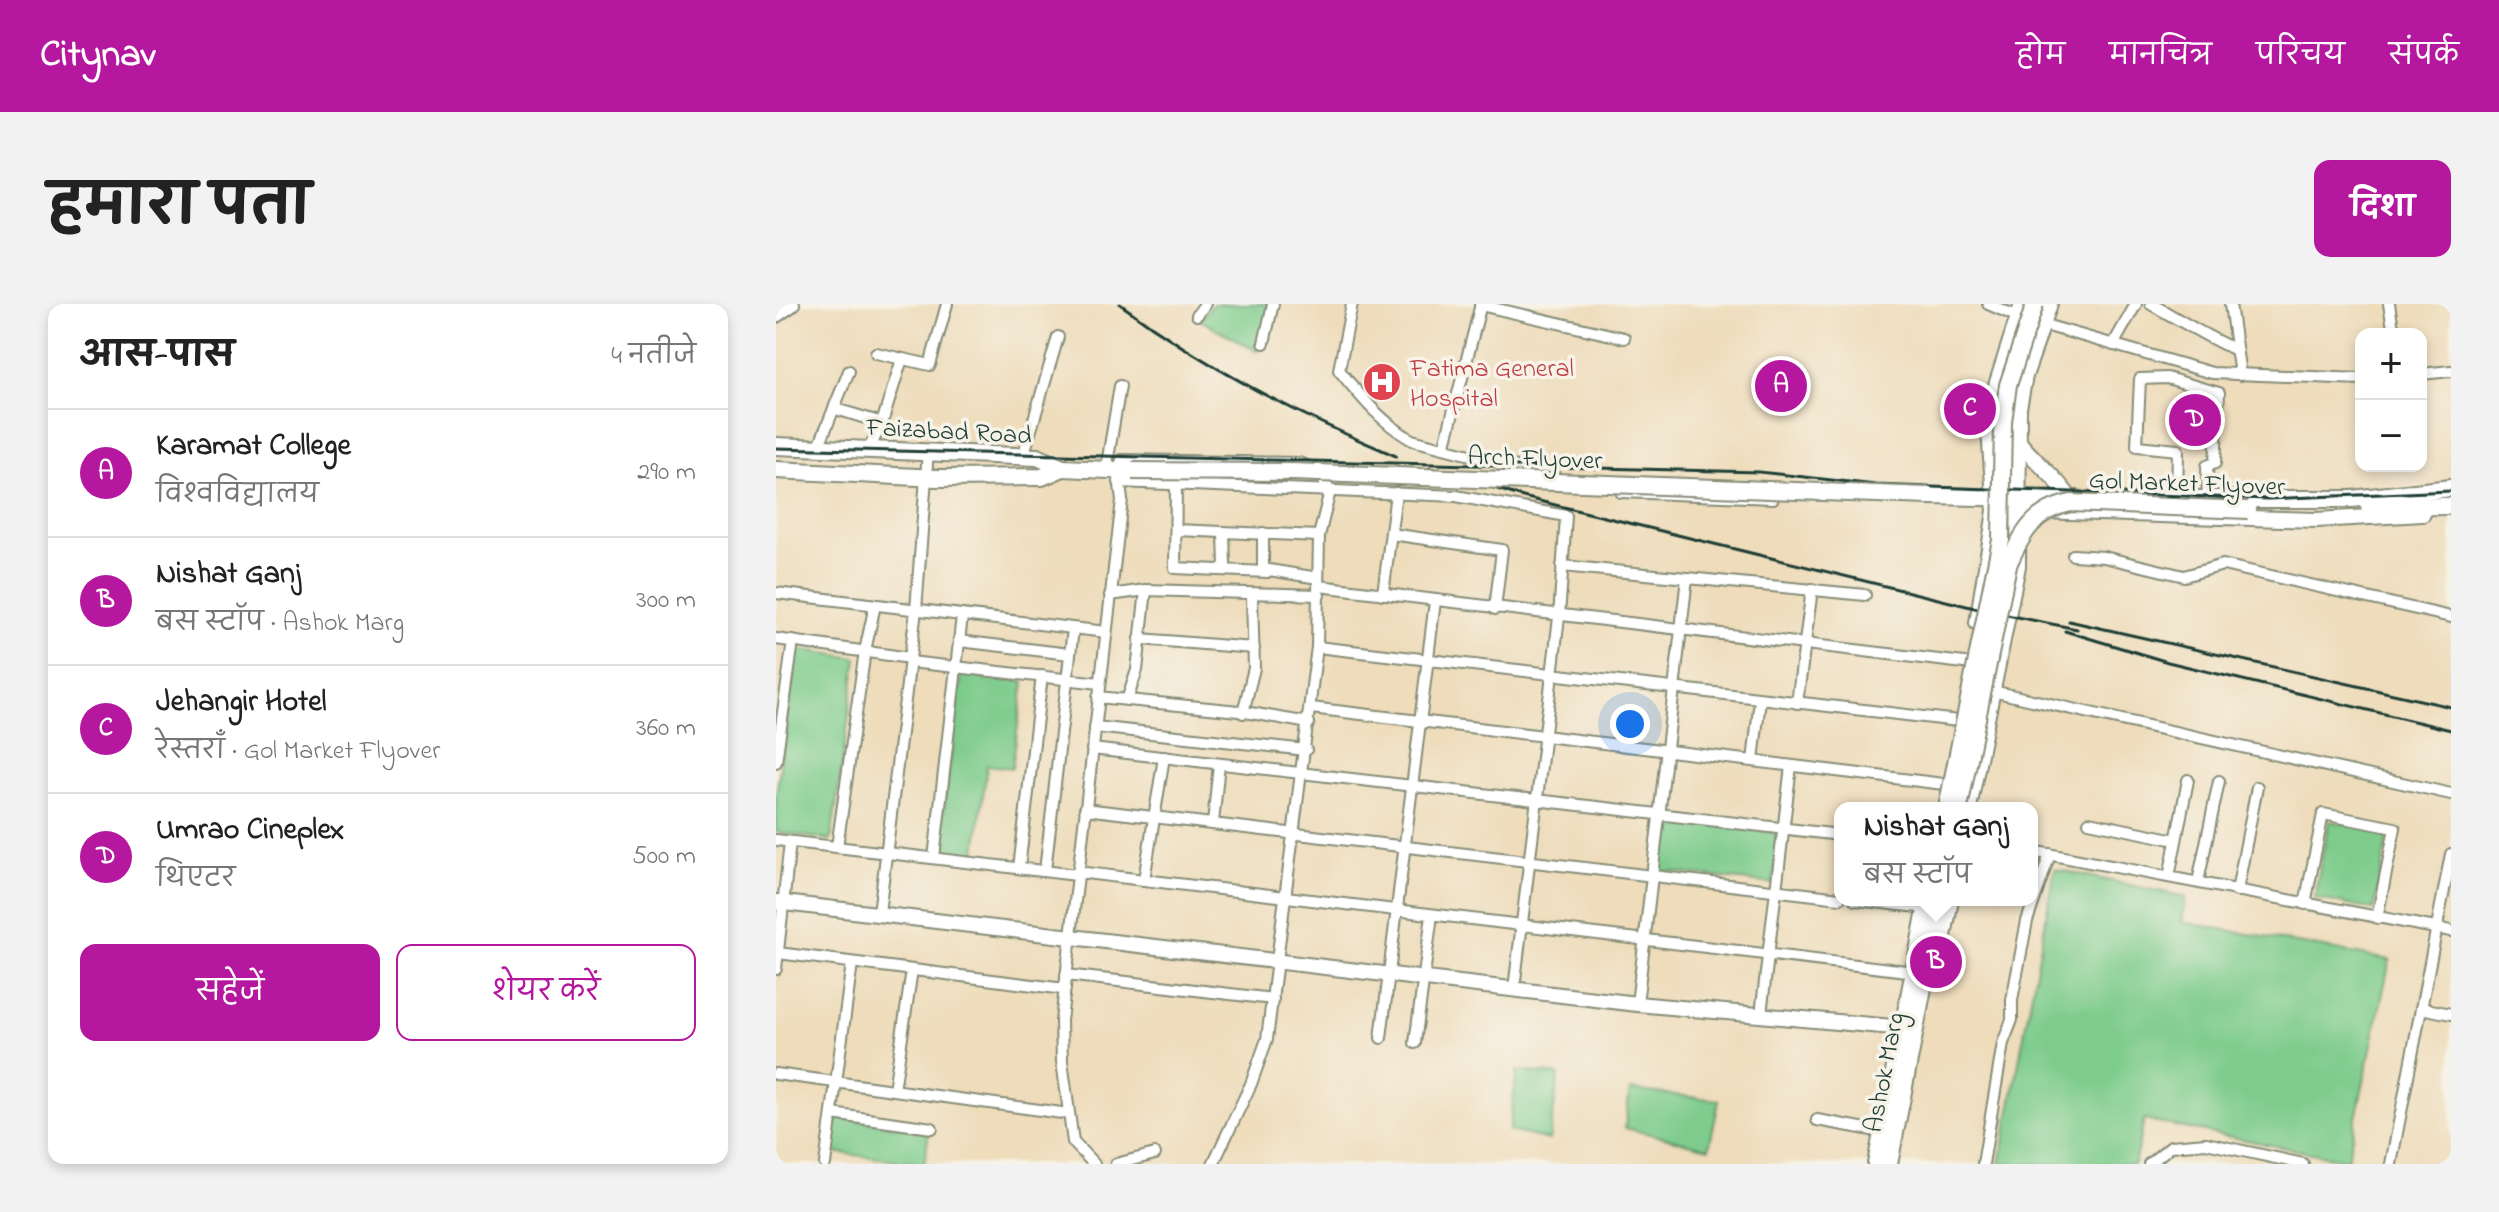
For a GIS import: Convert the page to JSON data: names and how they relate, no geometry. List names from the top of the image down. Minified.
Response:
{"streets":{"main road":["Faizabad Road","Arch Flyover","Gol Market Flyover","Ashok Marg"]},"crossings":[["Faizabad Road","Arch Flyover"]],"places":{"hospital":["Fatima General Hospital"]},"page":{"header":"Citynav","nav":["होम","मानचित्र","परिचय","संपर्क"],"title":"हमारा पता","buttons":["दिशा",["सहेजें","शेयर करें"]],"heading":["आस-पास","4 नतीजे"],"map_buttons":["+","−"],"pins":["A","C","D","B"],"list":[{"mark":"A","name":"Karamat College","note":"विश्वविद्यालय","value":"290 m"},{"mark":"B","name":"Nishat Ganj","note":"बस स्टॉप · Ashok Marg","value":"300 m"},{"mark":"C","name":"Jehangir Hotel","note":"रेस्तराँ · Gol Market Flyover","value":"360 m"},{"mark":"D","name":"Umrao Cineplex","note":"थिएटर","value":"500 m"}],"popup":["Nishat Ganj","बस स्टॉप"]}}
